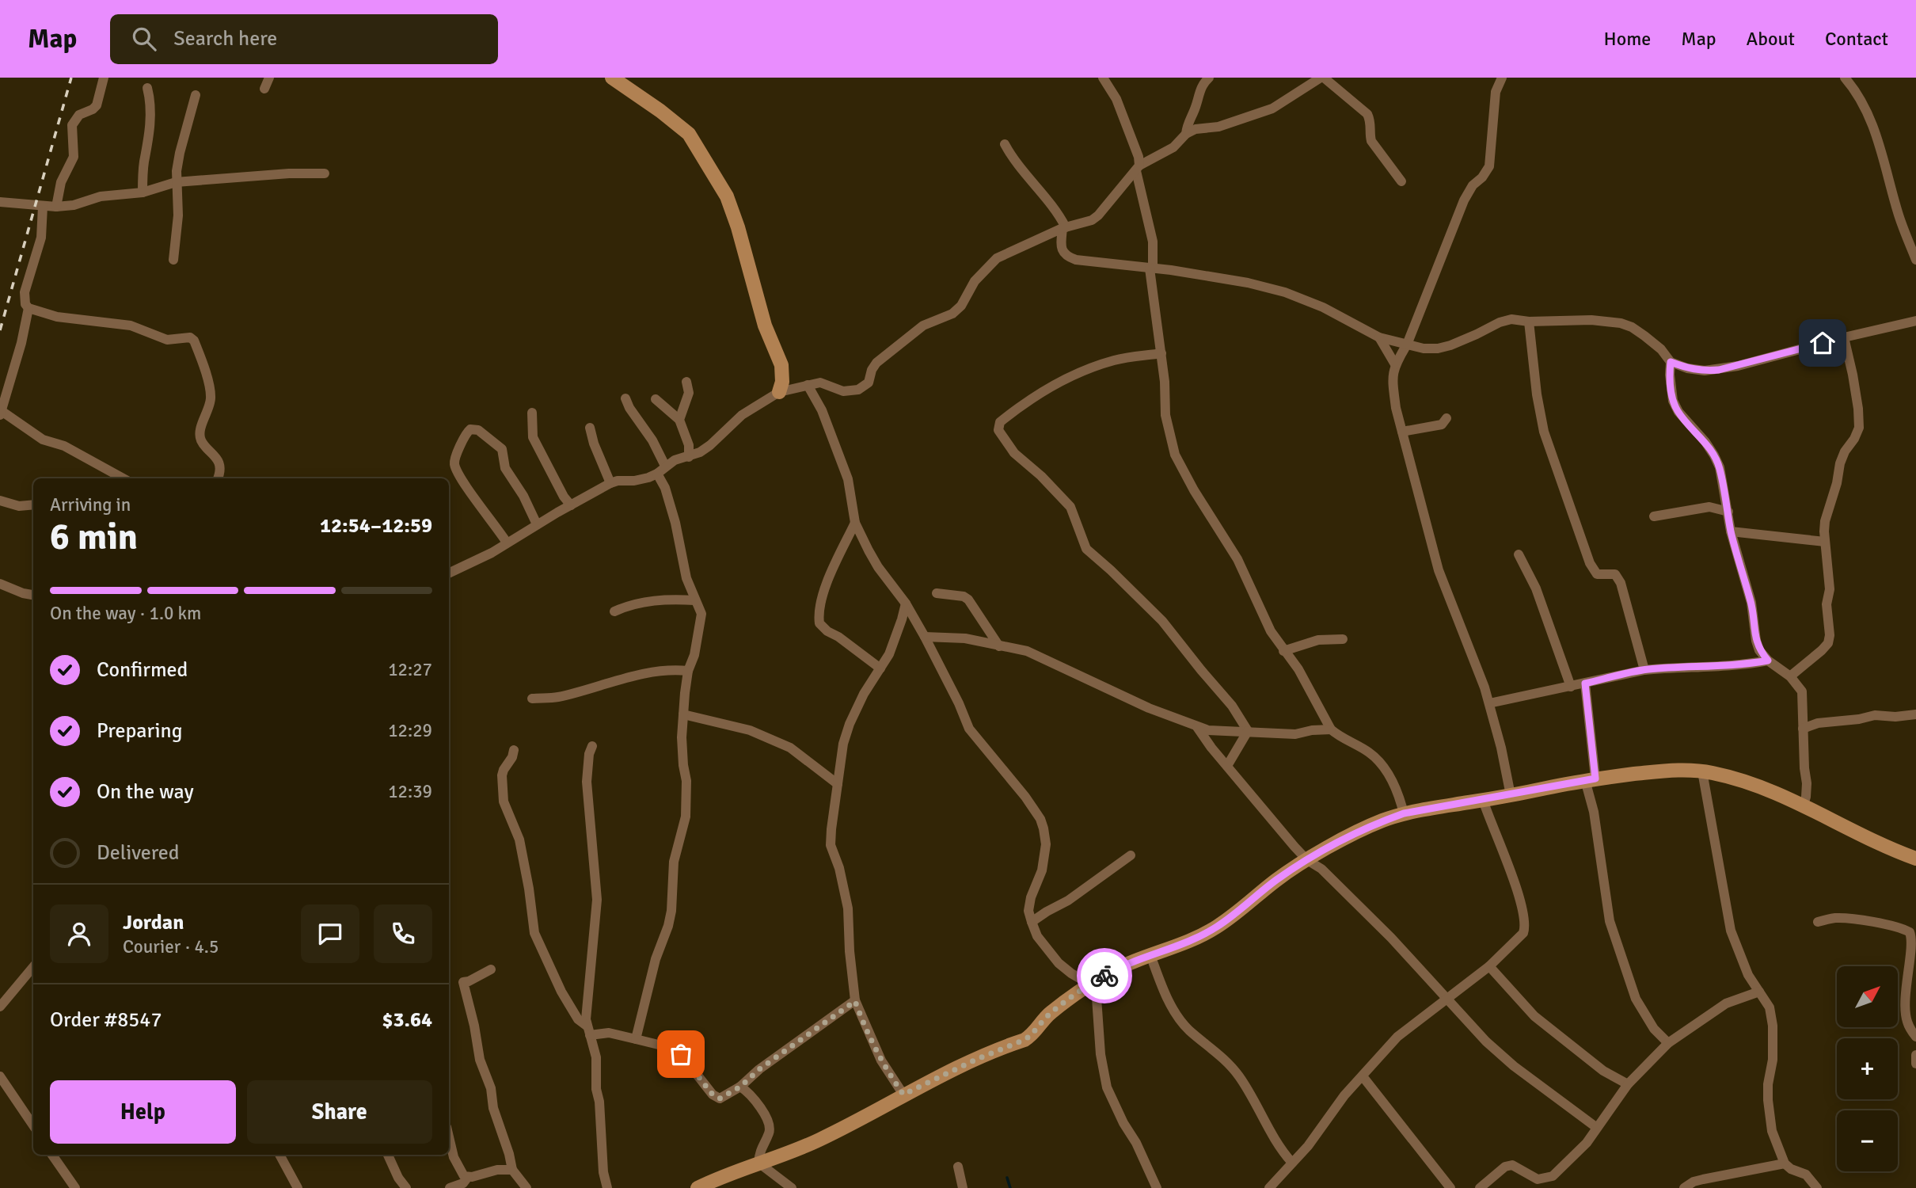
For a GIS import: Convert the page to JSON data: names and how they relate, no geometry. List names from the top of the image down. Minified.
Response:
{"north":"top right","page":{"header":"Map","search":"Search here","nav":["Home","Map","About","Contact"],"heading":["6 min","Arriving in","12:54–12:59"],"panel":["Jordan","Courier · 4.5","Order #8547","$3.64"],"bar":"On the way · 1.0 km","list":[["Confirmed","12:27"],["Preparing","12:29"],["On the way","12:39"],"Delivered"],"map_buttons":["+","−"],"buttons":["Help","Share"]}}
